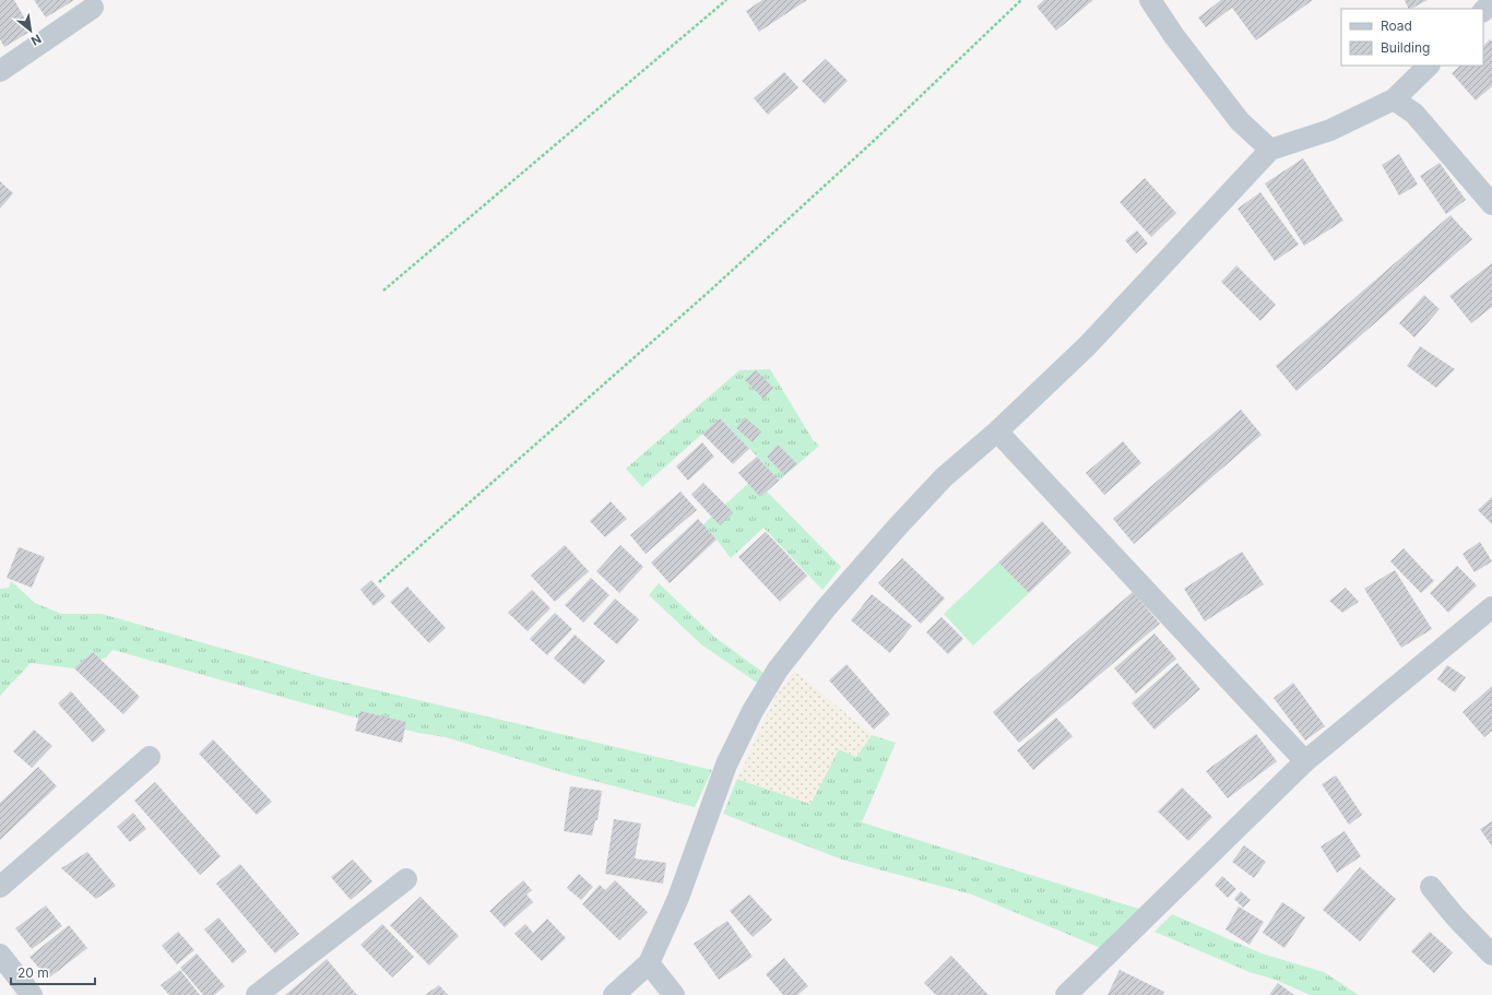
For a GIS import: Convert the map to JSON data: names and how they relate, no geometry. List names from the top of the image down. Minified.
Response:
{"legend":["Road","Building"],"scale_bar":"20 m","north":"bottom right"}
